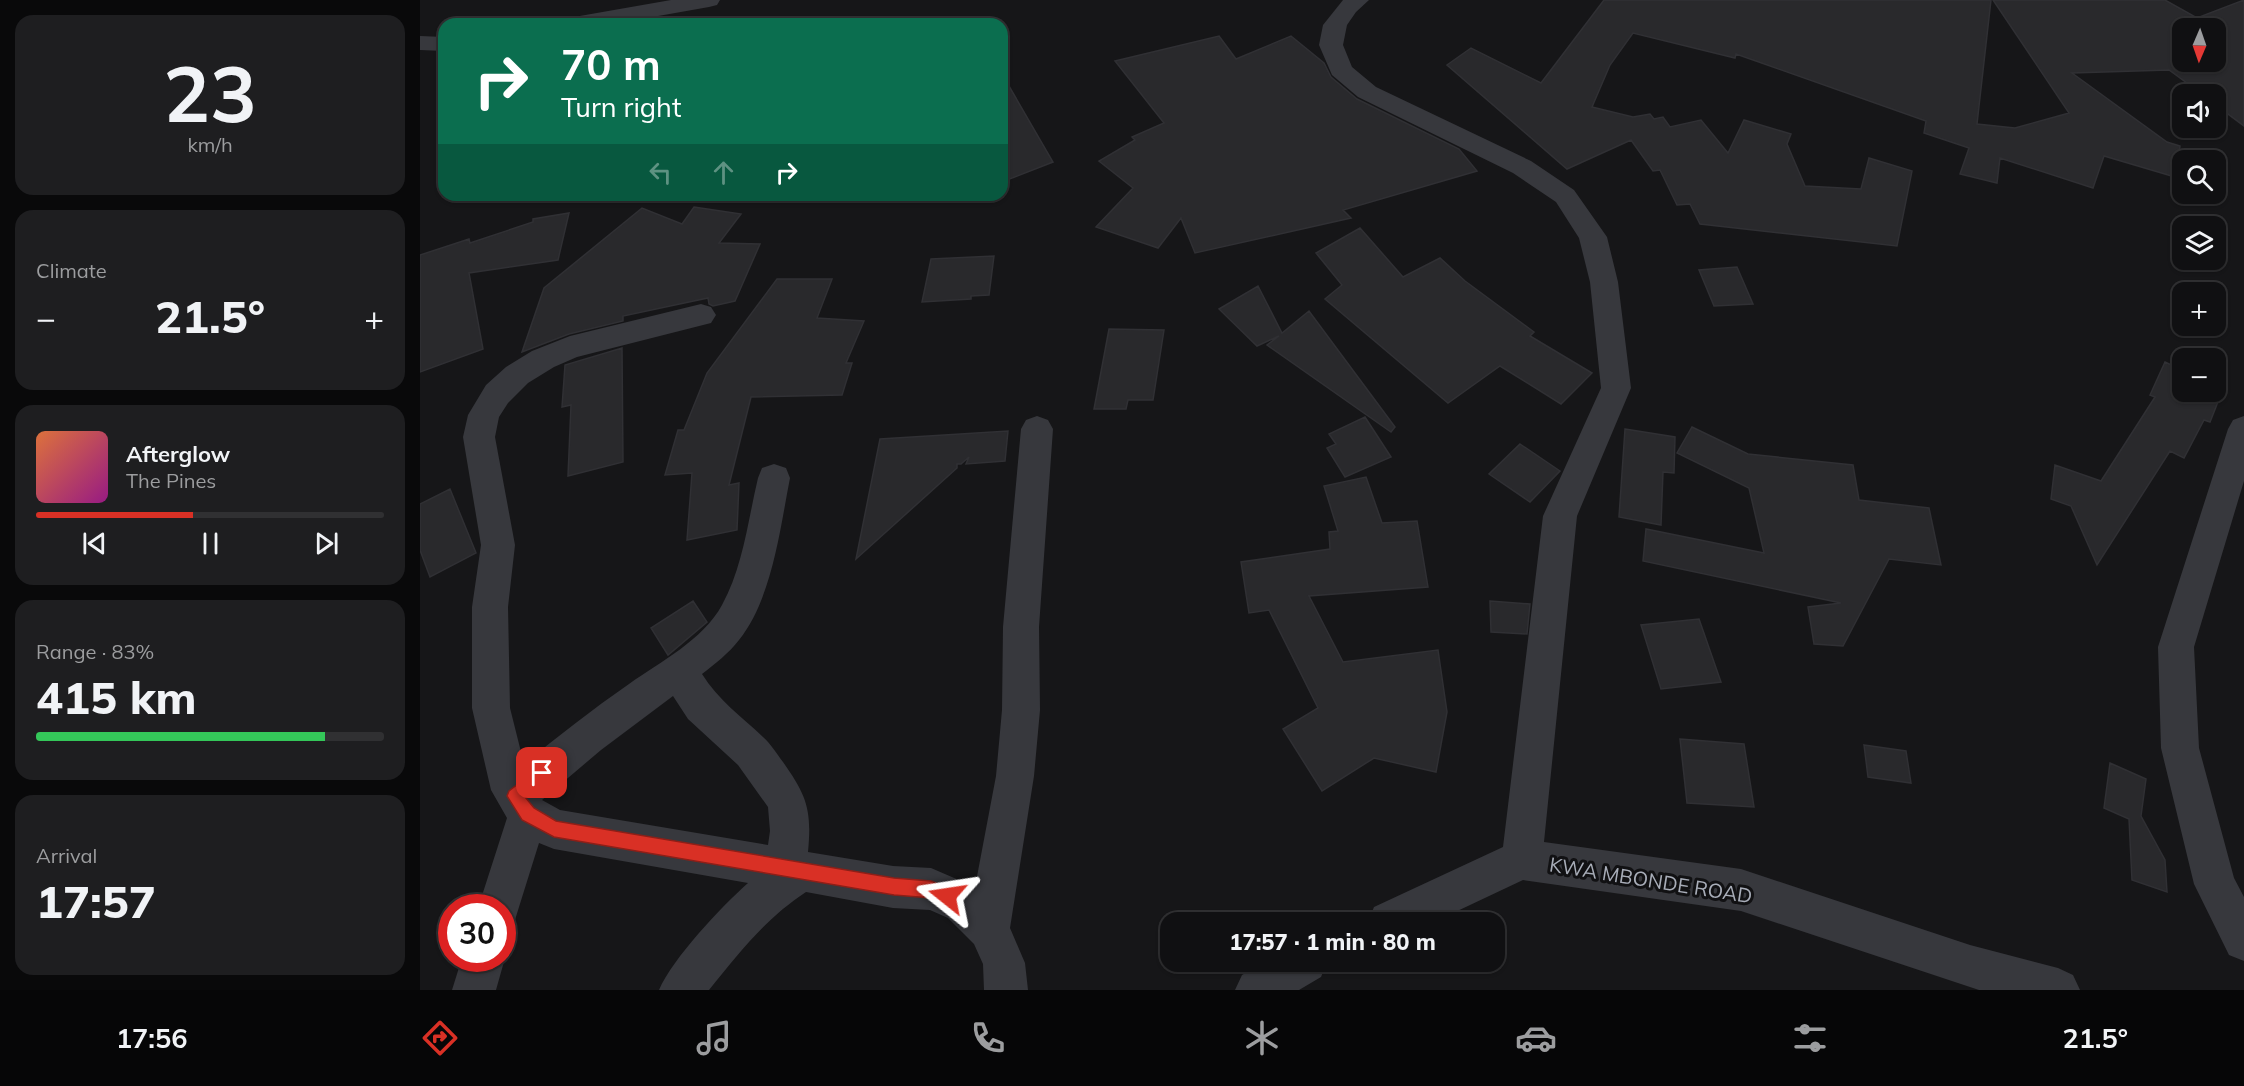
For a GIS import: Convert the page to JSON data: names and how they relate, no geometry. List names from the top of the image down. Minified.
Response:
{"streets":{"street":["KWA MBONDE ROAD"]},"north":"bottom","page":{"tile":[["23","km/h"],"Climate",["Range · 83%","415 km"],["Arrival","17:57"]],"map_buttons":["+","−"],"turn":["70 m","Turn right"],"heat":["−","21.5°","+"],"song":["Afterglow","The Pines"],"limit":"30","trip":"17:57 · 1 min · 80 m","tabs":["17:56","21.5°"]}}
